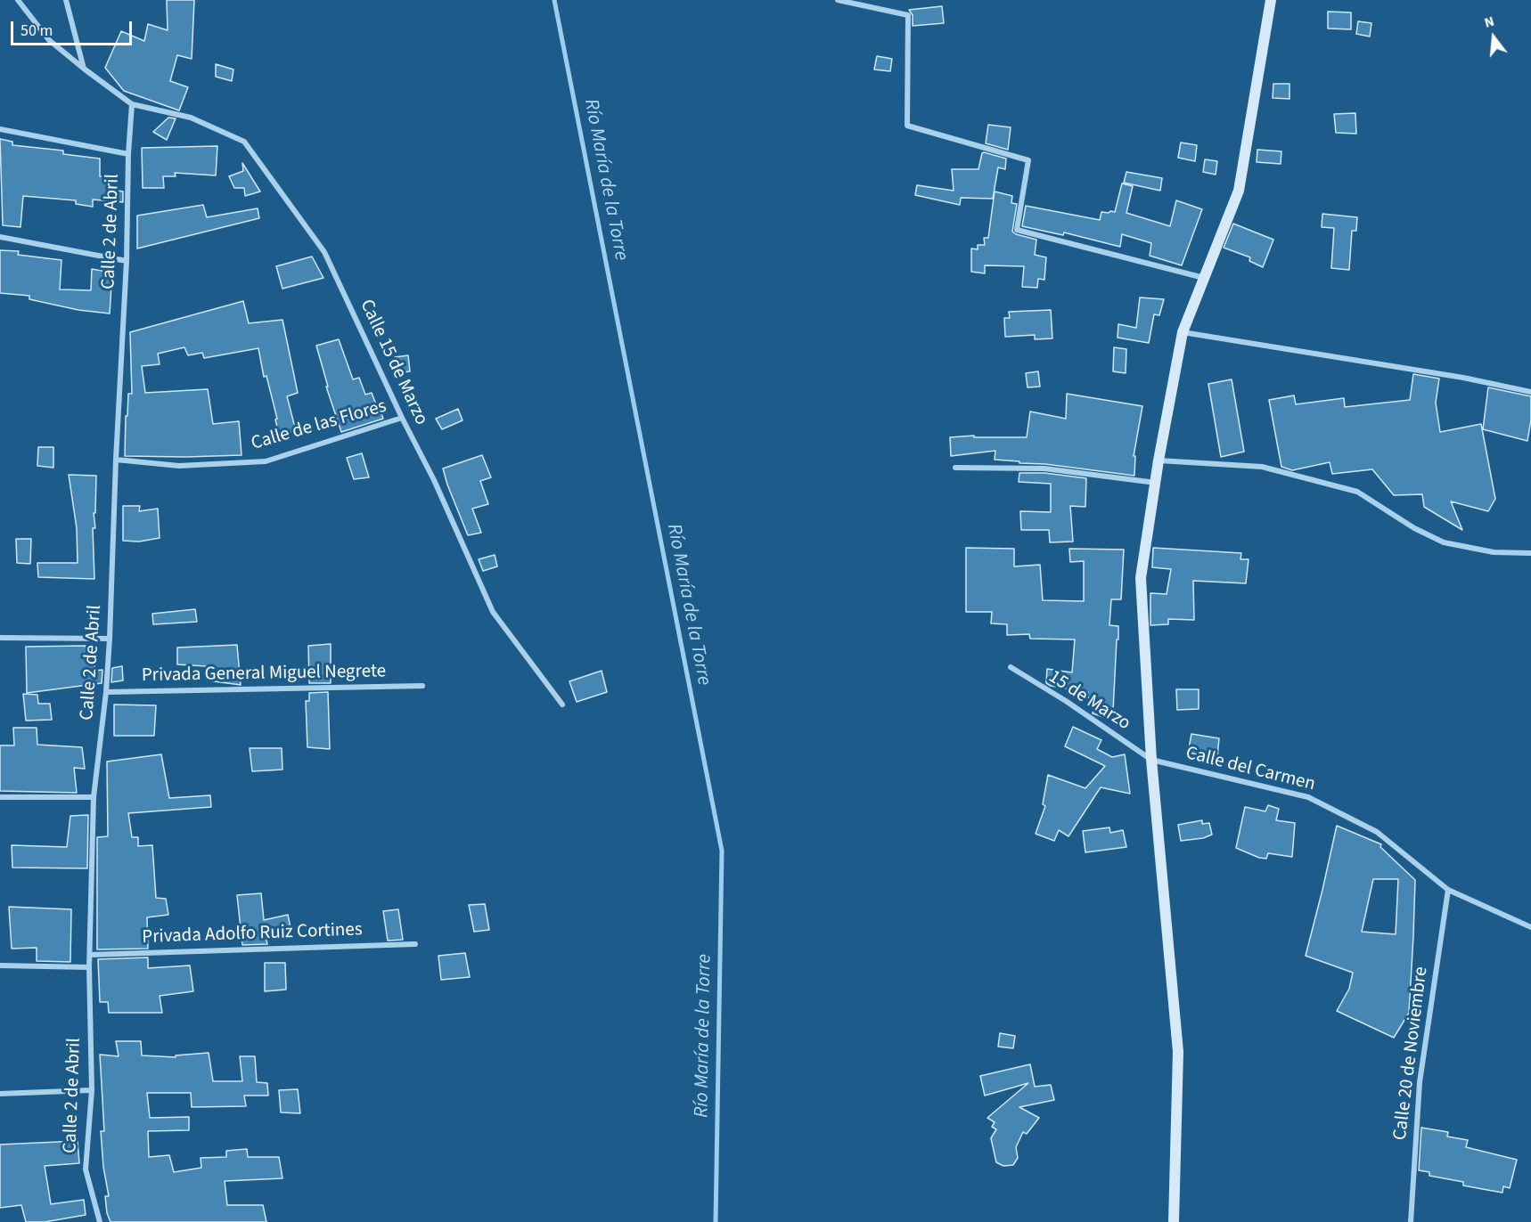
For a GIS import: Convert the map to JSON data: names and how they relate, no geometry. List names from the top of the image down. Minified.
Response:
{"streets":{"street":["Calle 2 de Abril","Calle 15 de Marzo","Calle de las Flores","Privada General Miguel Negrete","15 de Marzo","Calle del Carmen","Privada Adolfo Ruiz Cortines","Calle 20 de Noviembre"]},"crossings":[["Calle 2 de Abril","Calle 15 de Marzo"],["Calle 2 de Abril","Calle de las Flores"],["Calle 2 de Abril","Privada General Miguel Negrete"],["Calle 2 de Abril","Privada Adolfo Ruiz Cortines"],["Calle 15 de Marzo","Calle de las Flores"],["15 de Marzo","Calle del Carmen"],["Calle del Carmen","Calle 20 de Noviembre"]],"water":["Río María de la Torre"],"scale_bar":"50 m","north":"top"}
